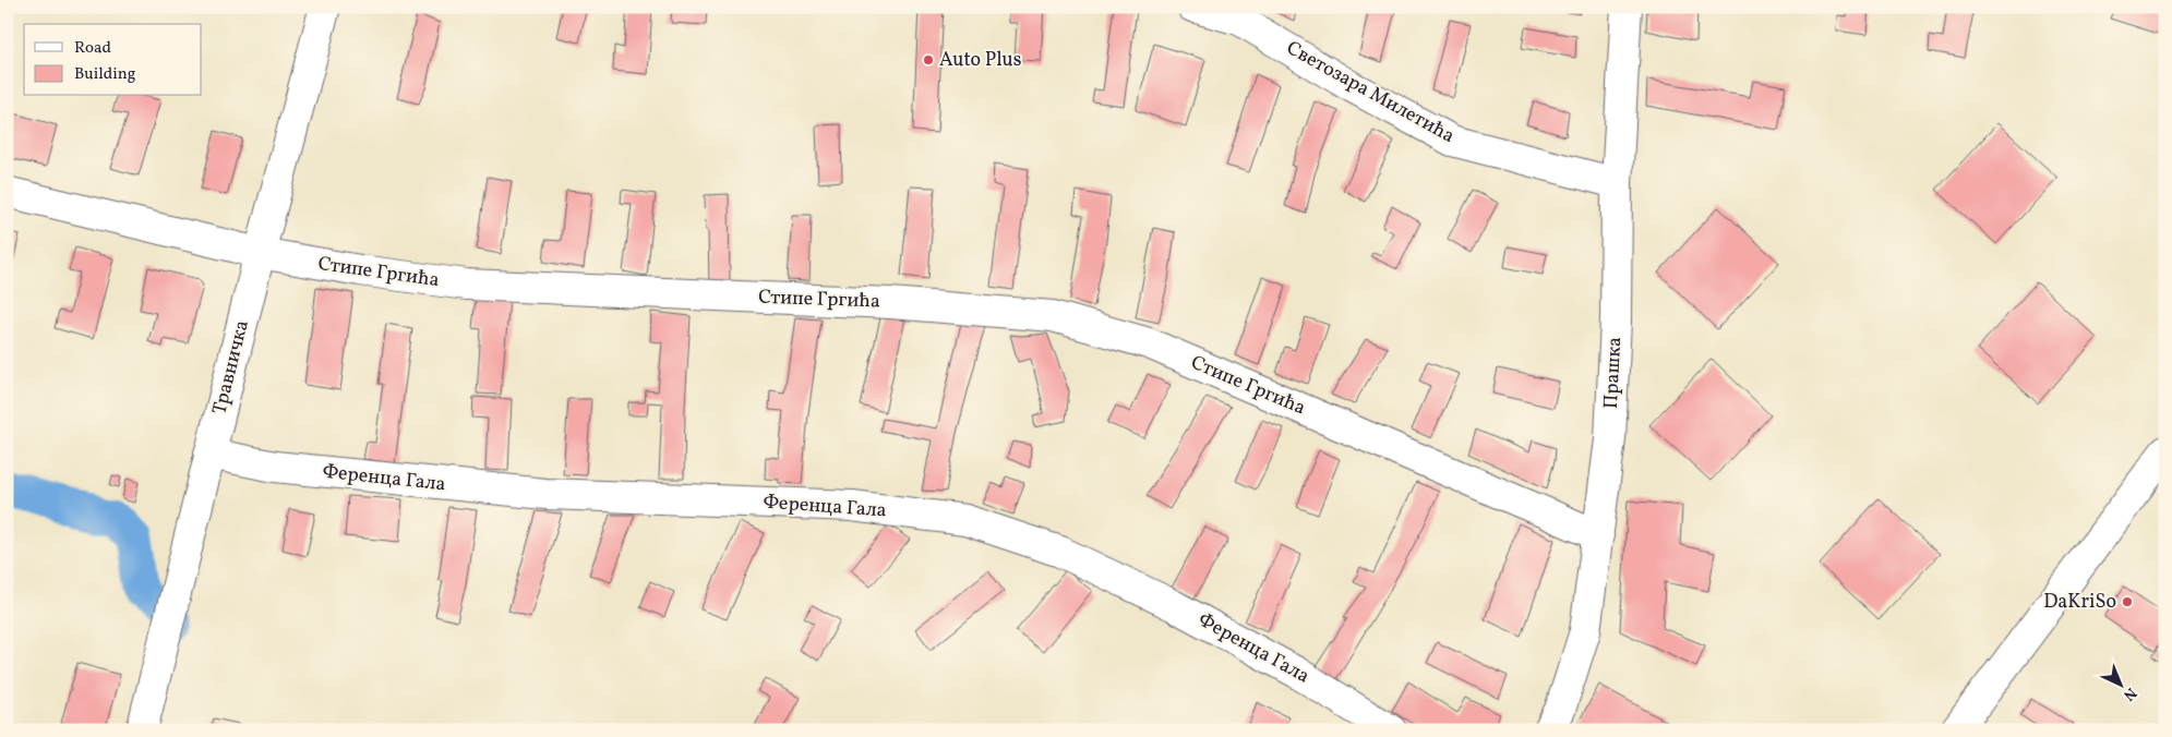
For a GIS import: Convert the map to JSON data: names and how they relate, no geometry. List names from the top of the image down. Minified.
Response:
{"streets":{"street":["Светозара Милетића","Стипе Гргића","Травничка","Прашка","Ференца Гала"]},"crossings":[["Светозара Милетића","Прашка"],["Стипе Гргића","Травничка"],["Стипе Гргића","Прашка"],["Травничка","Ференца Гала"]],"places":["Auto Plus","DaKriSo"],"legend":["Road","Building"],"north":"bottom right"}
